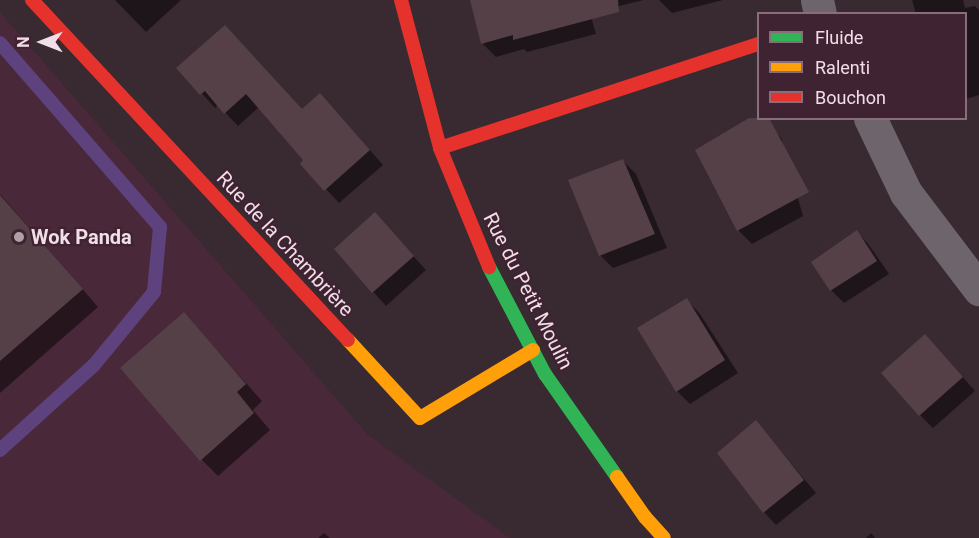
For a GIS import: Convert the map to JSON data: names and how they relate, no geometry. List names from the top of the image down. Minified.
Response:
{"streets":{"street":["Rue de la Chambrière","Rue du Petit Moulin"]},"crossings":[["Rue de la Chambrière","Rue du Petit Moulin"]],"places":["Wok Panda"],"legend":["Fluide","Ralenti","Bouchon"],"north":"left"}
